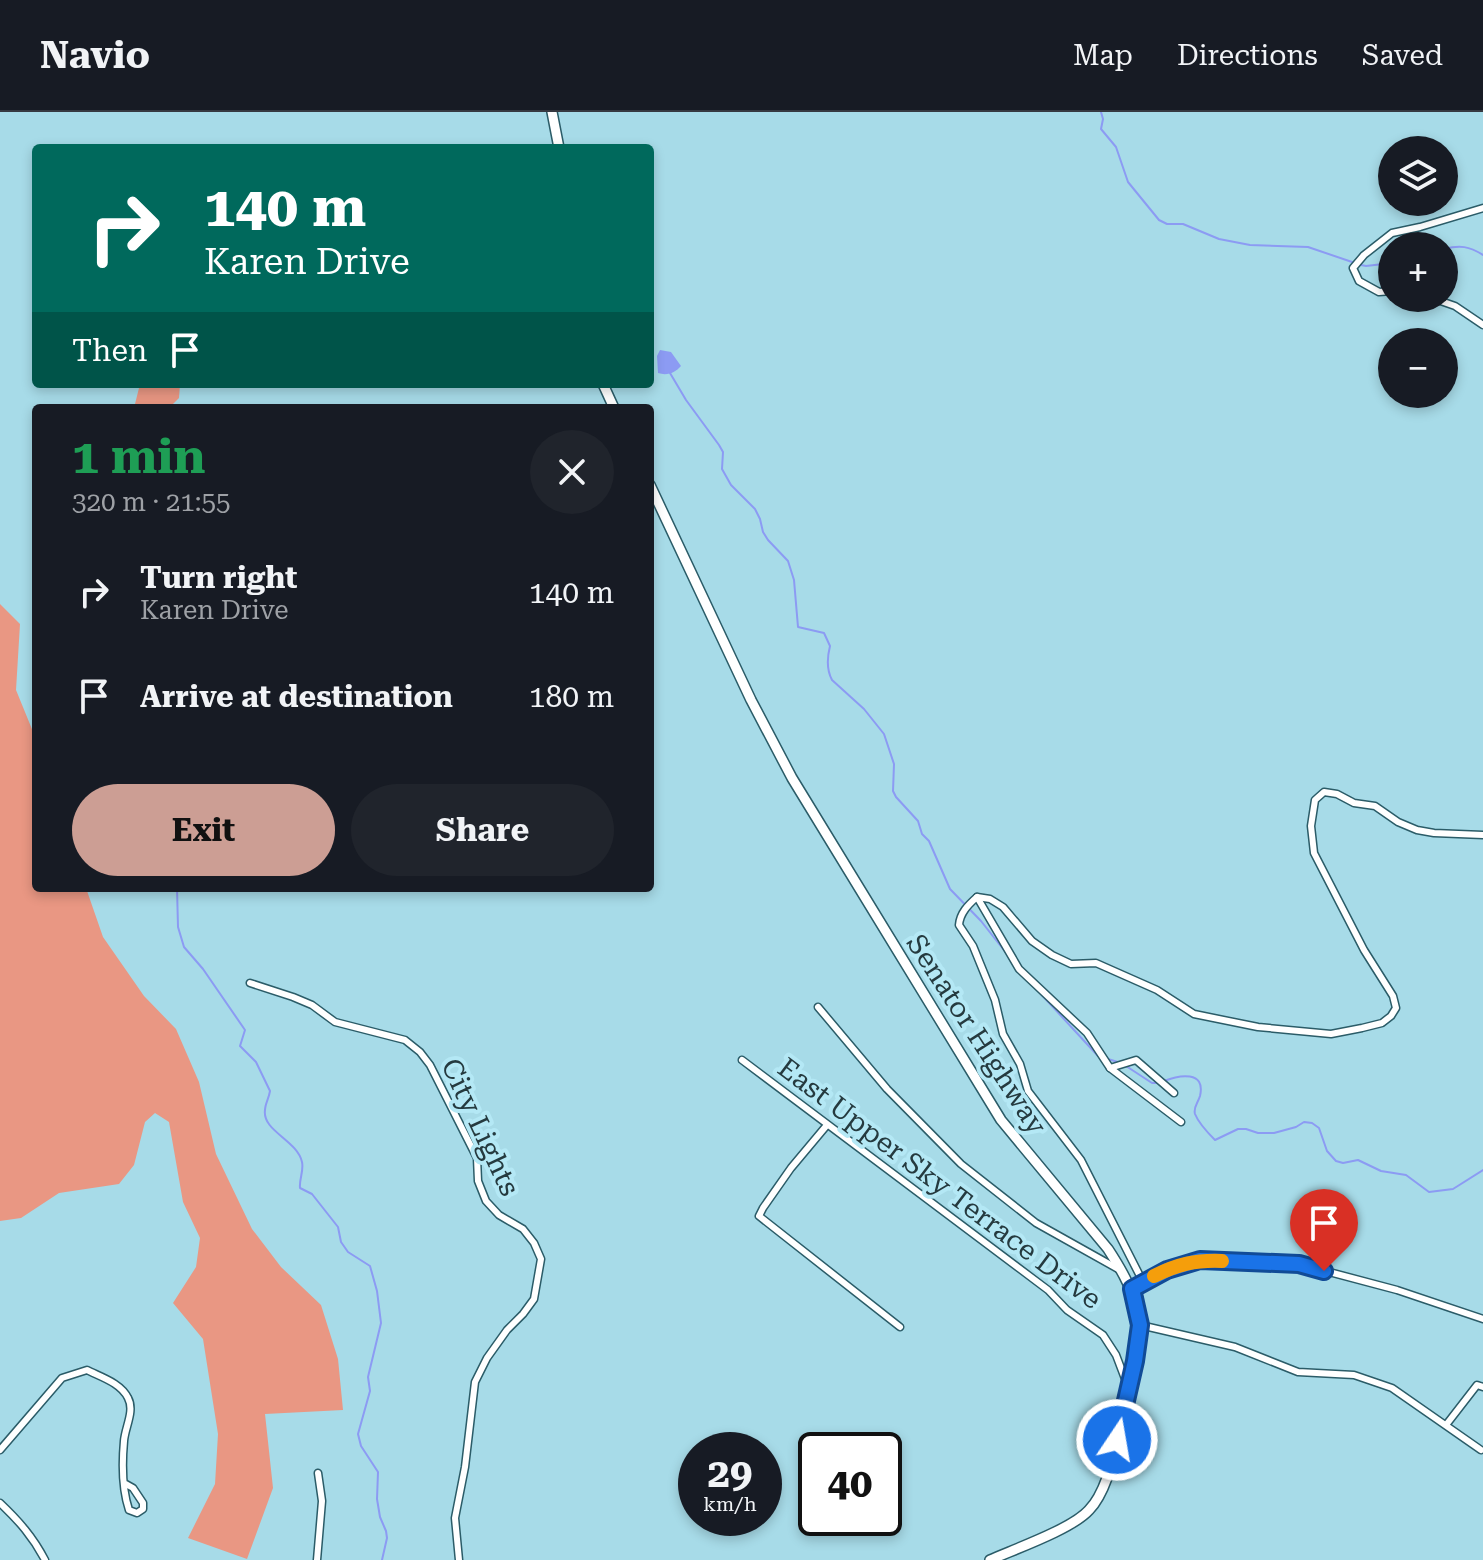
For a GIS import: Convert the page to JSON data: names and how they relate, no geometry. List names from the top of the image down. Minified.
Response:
{"streets":{"street":["Senator Highway","City Lights","East Upper Sky Terrace Drive"]},"crossings":[["Senator Highway","East Upper Sky Terrace Drive"]],"page":{"header":"Navio","nav":["Map","Directions","Saved"],"map_buttons":["+","−"],"turn":["140 m","Karen Drive"],"then":"Then","heading":["1 min","320 m · 21:55"],"list":[{"name":"Turn right","note":"Karen Drive","value":"140 m"},{"name":"Arrive at destination","value":"180 m"}],"buttons":["Exit","Share"],"speed":"29 km/h","limit":"40"}}
